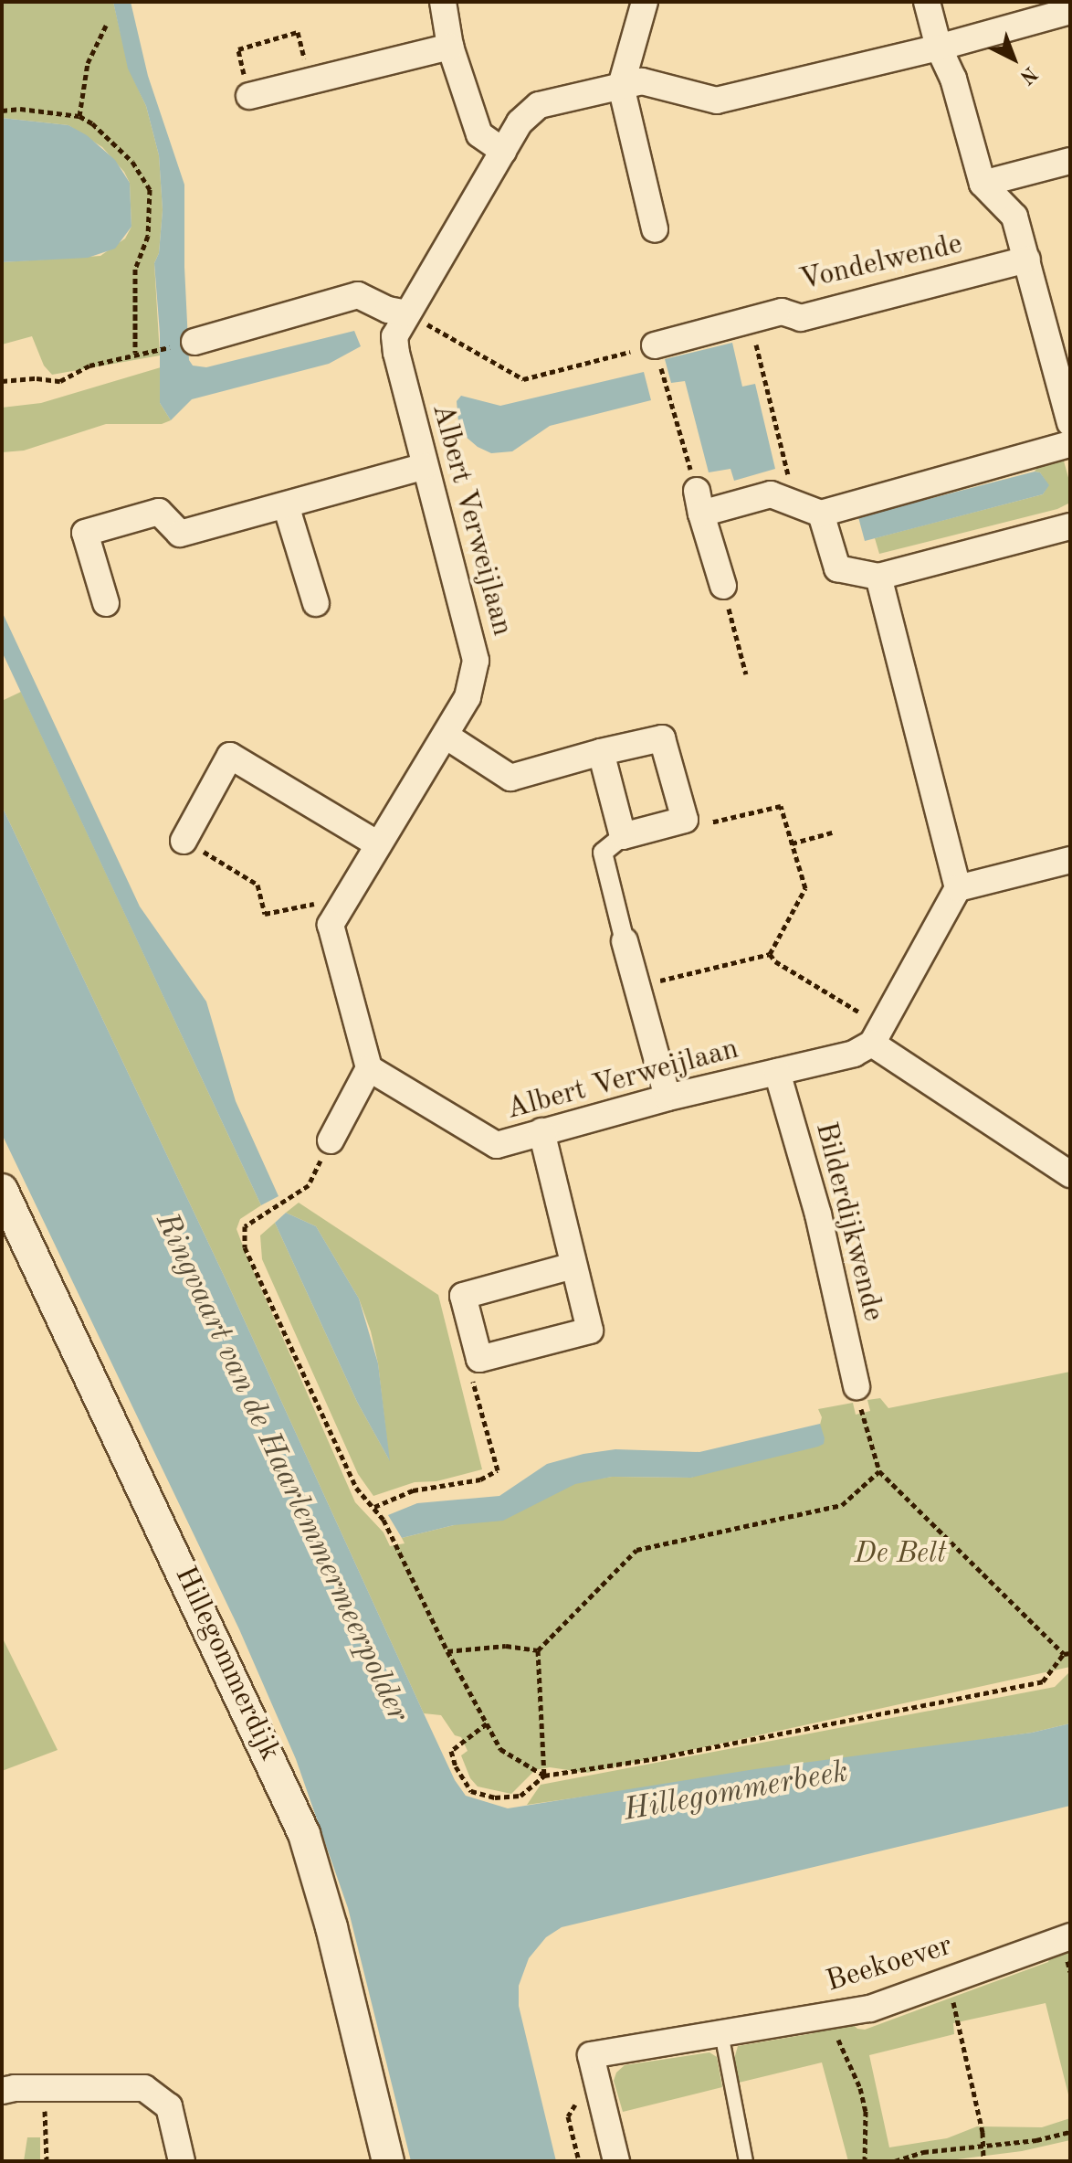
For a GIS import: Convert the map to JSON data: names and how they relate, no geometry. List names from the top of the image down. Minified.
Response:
{"streets":{"street":["Vondelwende","Albert Verweijlaan","Bilderdijkwende","Hillegommerdijk","Beekoever"]},"crossings":[["Albert Verweijlaan","Bilderdijkwende"]],"water":["Ringvaart van de Haarlemmermeerpolder","Hillegommerbeek"],"parks":["De Belt"],"north":"bottom right"}
